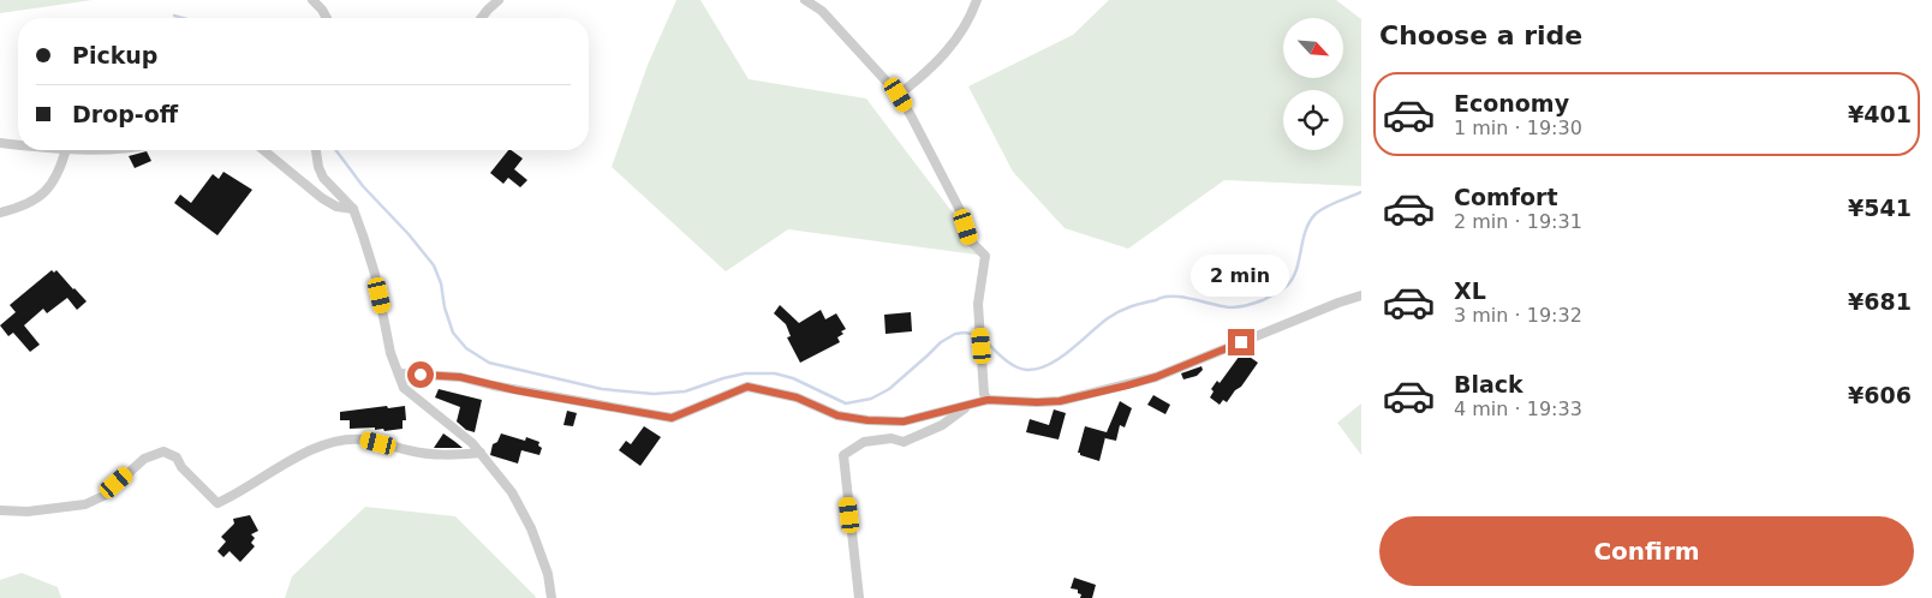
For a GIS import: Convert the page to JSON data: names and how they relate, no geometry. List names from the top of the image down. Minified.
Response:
{"north":"bottom right","page":{"heading":"Choose a ride","banner":["Pickup","Drop-off"],"list":[{"name":"Economy","note":"1 min · 19:30","value":"¥401"},{"name":"Comfort","note":"2 min · 19:31","value":"¥541"},{"name":"XL","note":"3 min · 19:32","value":"¥681"},{"name":"Black","note":"4 min · 19:33","value":"¥606"}],"bubble":"2 min","buttons":"Confirm"}}
